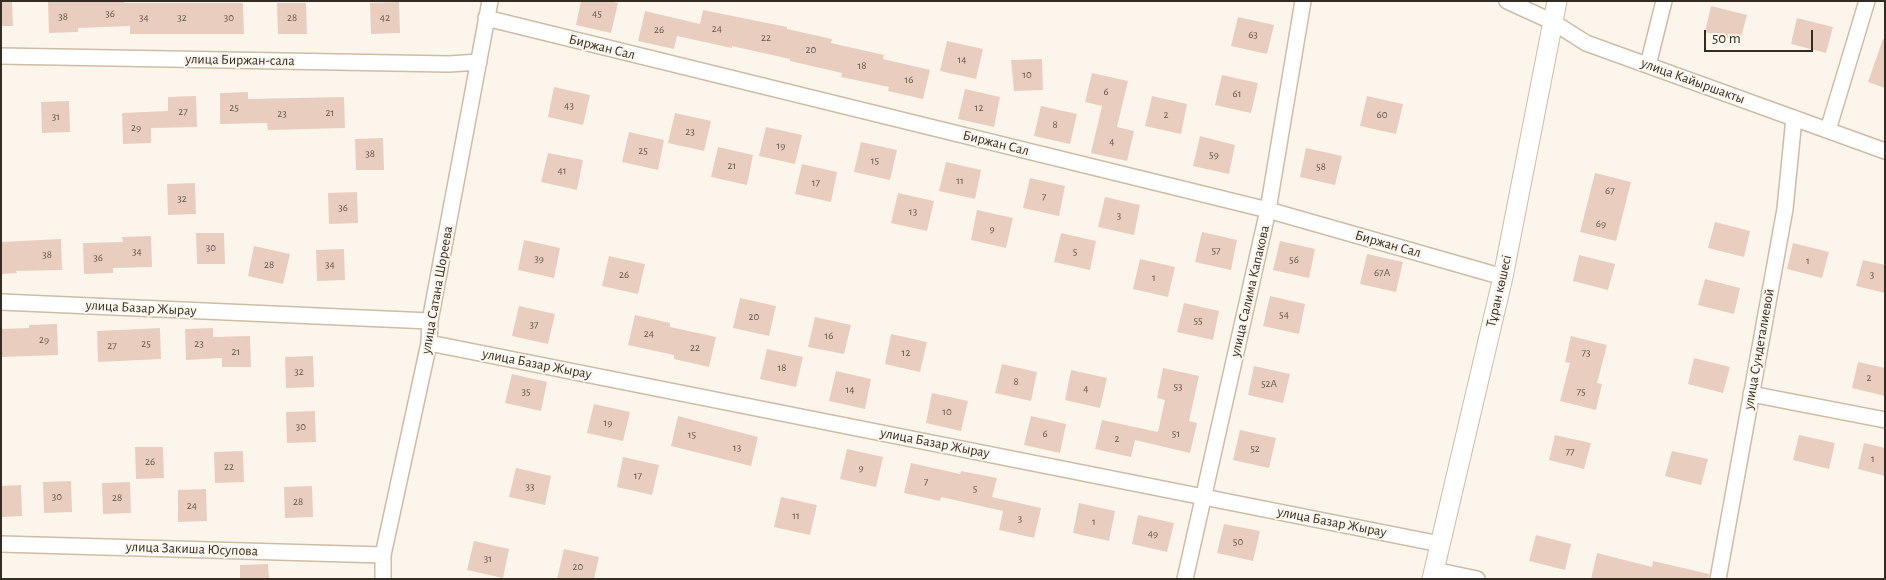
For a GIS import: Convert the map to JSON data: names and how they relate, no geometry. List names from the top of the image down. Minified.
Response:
{"streets":{"street":["Биржан Сал","улица Биржан-сала","улица Кайыршакты","улица Сатана Шореева","улица Салима Капакова","Тұран көшесі","улица Базар Жырау","улица Сундеталиевой","улица Закиша Юсупова"]},"crossings":[["Биржан Сал","улица Сатана Шореева"],["Биржан Сал","улица Салима Капакова"],["Биржан Сал","Тұран көшесі"],["улица Биржан-сала","улица Сатана Шореева"],["улица Кайыршакты","Тұран көшесі"],["улица Кайыршакты","улица Сундеталиевой"],["улица Сатана Шореева","улица Базар Жырау"],["улица Сатана Шореева","улица Закиша Юсупова"],["улица Салима Капакова","улица Базар Жырау"],["Тұран көшесі","улица Базар Жырау"]],"house_numbers":["36","45","38","34","32","30","28","42","24","26","63","22","20","14","18","10","16","6","61","43","25","12","27","21","23","2","60","31","8","29","23","4","19","25","38","59","15","21","58","41","11","17","67","7","32","36","13","3","69","9","30","57","34","5","38","36","39","56","1","28","34","67А","26","3","1","54","20","55","37","24","16","29","25","23","27","22","21","12","73","18","32","2","8","52А","53","4","14","35","75","10","19","30","6","51","15","2","13","52","77","1","26","22","9","17","7","33","5","30","28","28","24","11","3","1","49","50","31","20"],"scale_bar":"50 m"}
